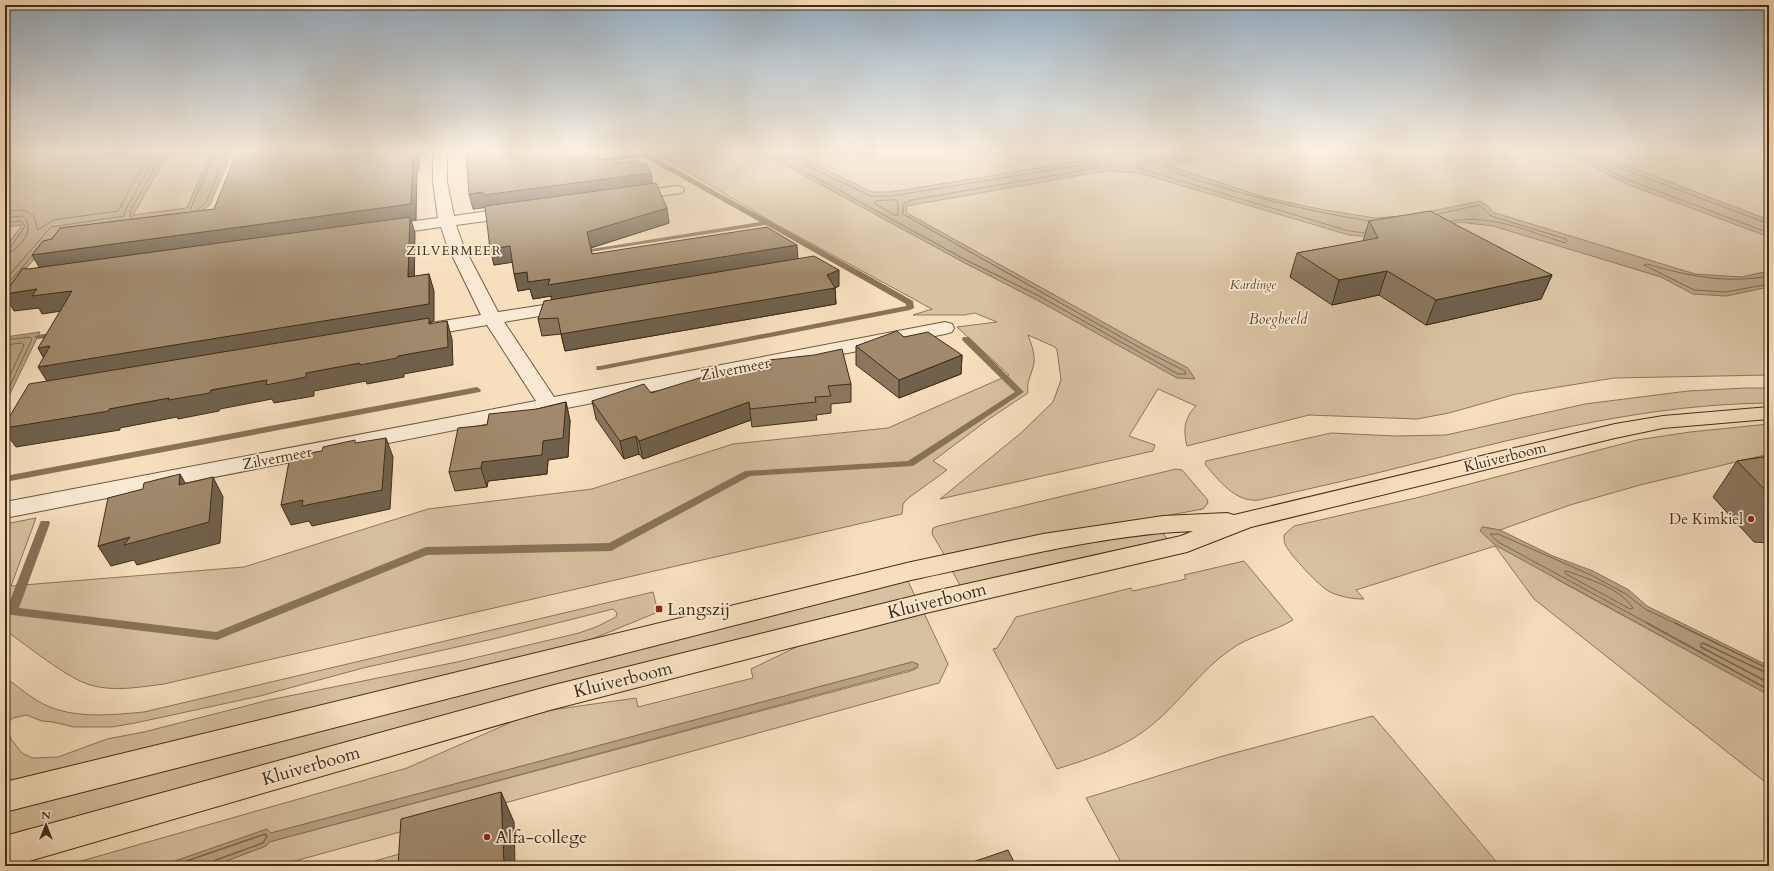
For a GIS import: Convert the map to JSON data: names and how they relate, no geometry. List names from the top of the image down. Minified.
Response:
{"streets":{"main road":["Kluiverboom"],"street":["Zilvermeer"]},"districts":["ZILVERMEER"],"parks":["Kardinge","Boegbeeld"],"places":{"other":["De Kimkiel","Alfa-college"],"transit":["Langszij"]},"north":"top"}
